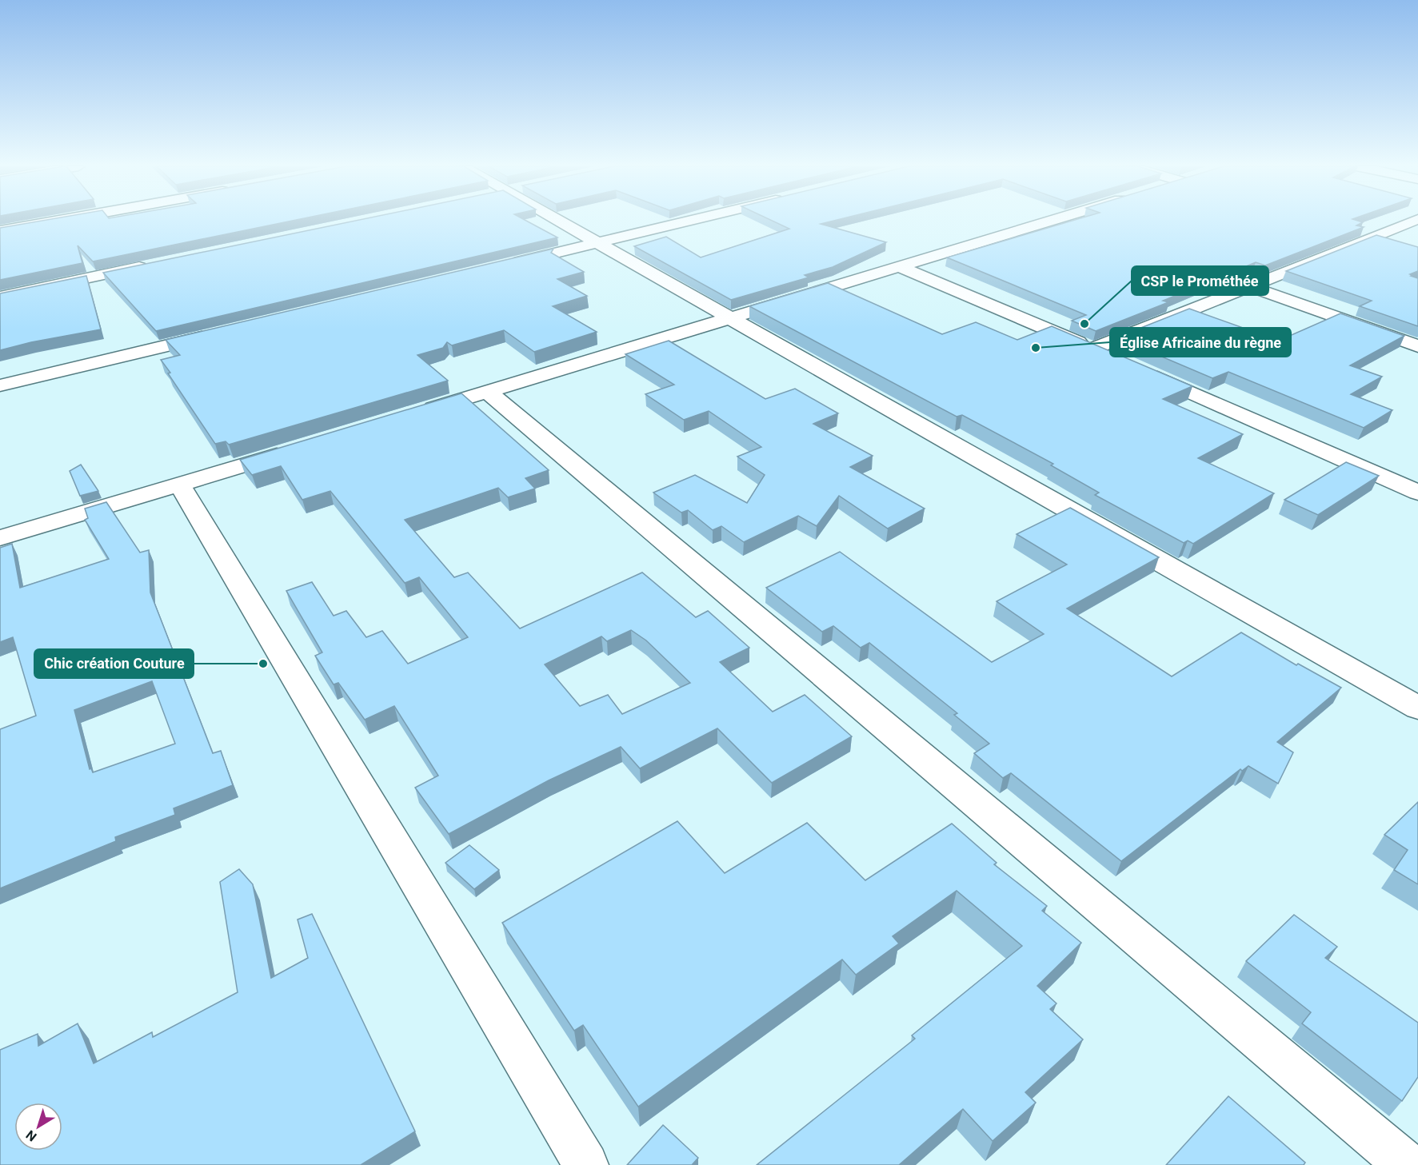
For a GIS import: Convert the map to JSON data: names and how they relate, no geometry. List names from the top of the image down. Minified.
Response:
{"places":["CSP le Prométhée","Église Africaine du règne","Chic création Couture"],"north":"bottom left"}
